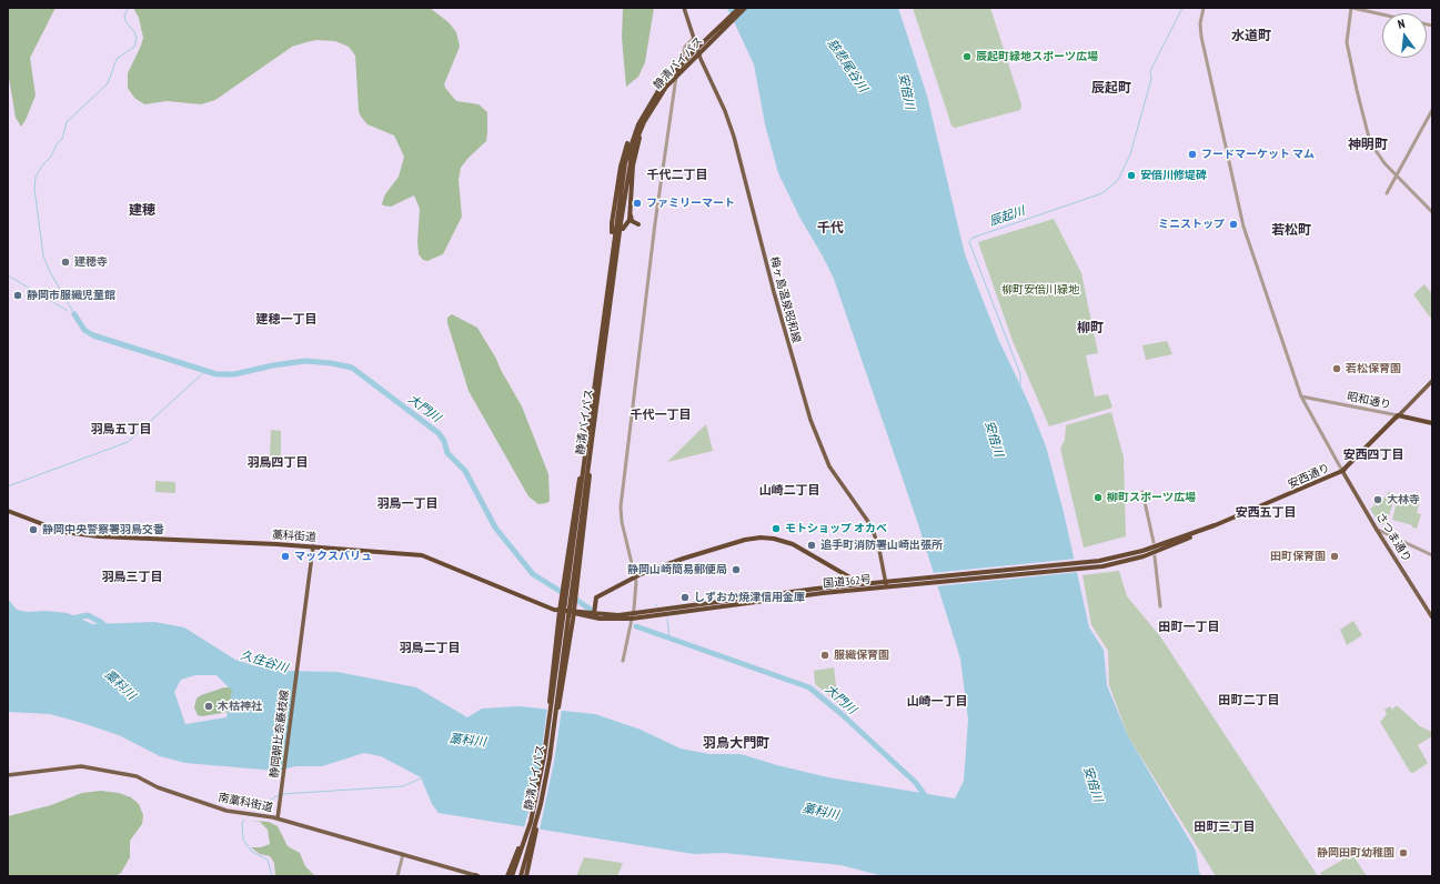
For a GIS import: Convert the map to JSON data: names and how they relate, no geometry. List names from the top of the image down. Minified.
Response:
{"streets":{"highway":["静清バイパス","昭和通り","安西通り","藁科街道","国道362号"],"main road":["梅ヶ島温泉昭和線","さつま通り","静岡朝比奈藤枝線","南藁科街道"]},"crossings":[["梅ヶ島温泉昭和線","国道362号"],["昭和通り","さつま通り"],["安西通り","さつま通り"],["安西通り","国道362号"],["藁科街道","国道362号"],["藁科街道","静岡朝比奈藤枝線"],["静岡朝比奈藤枝線","南藁科街道"]],"districts":["水道町","辰起町","神明町","千代二丁目","建穂","千代","若松町","建穂一丁目","柳町","千代一丁目","羽鳥五丁目","安西四丁目","羽鳥四丁目","山崎二丁目","羽鳥一丁目","安西五丁目","羽鳥三丁目","田町一丁目","羽鳥二丁目","田町二丁目","山崎一丁目","羽鳥大門町","田町三丁目"],"water":["慈悲尾谷川","安倍川","辰起川","大門川","久住谷川","藁科川"],"parks":["柳町安倍川緑地"],"places":["辰起町緑地スポーツ広場","フードマーケット マム","安倍川修堤碑","ファミリーマート","ミニストップ","建穂寺","静岡市服織児童館","若松保育園","柳町スポーツ広場","大林寺","モトショップ オカベ","静岡中央警察署羽鳥交番","追手町消防署山崎出張所","マックスバリュ","田町保育園","静岡山崎簡易郵便局","しずおか焼津信用金庫","服織保育園","木枯神社","静岡田町幼稚園"],"north":"top"}
